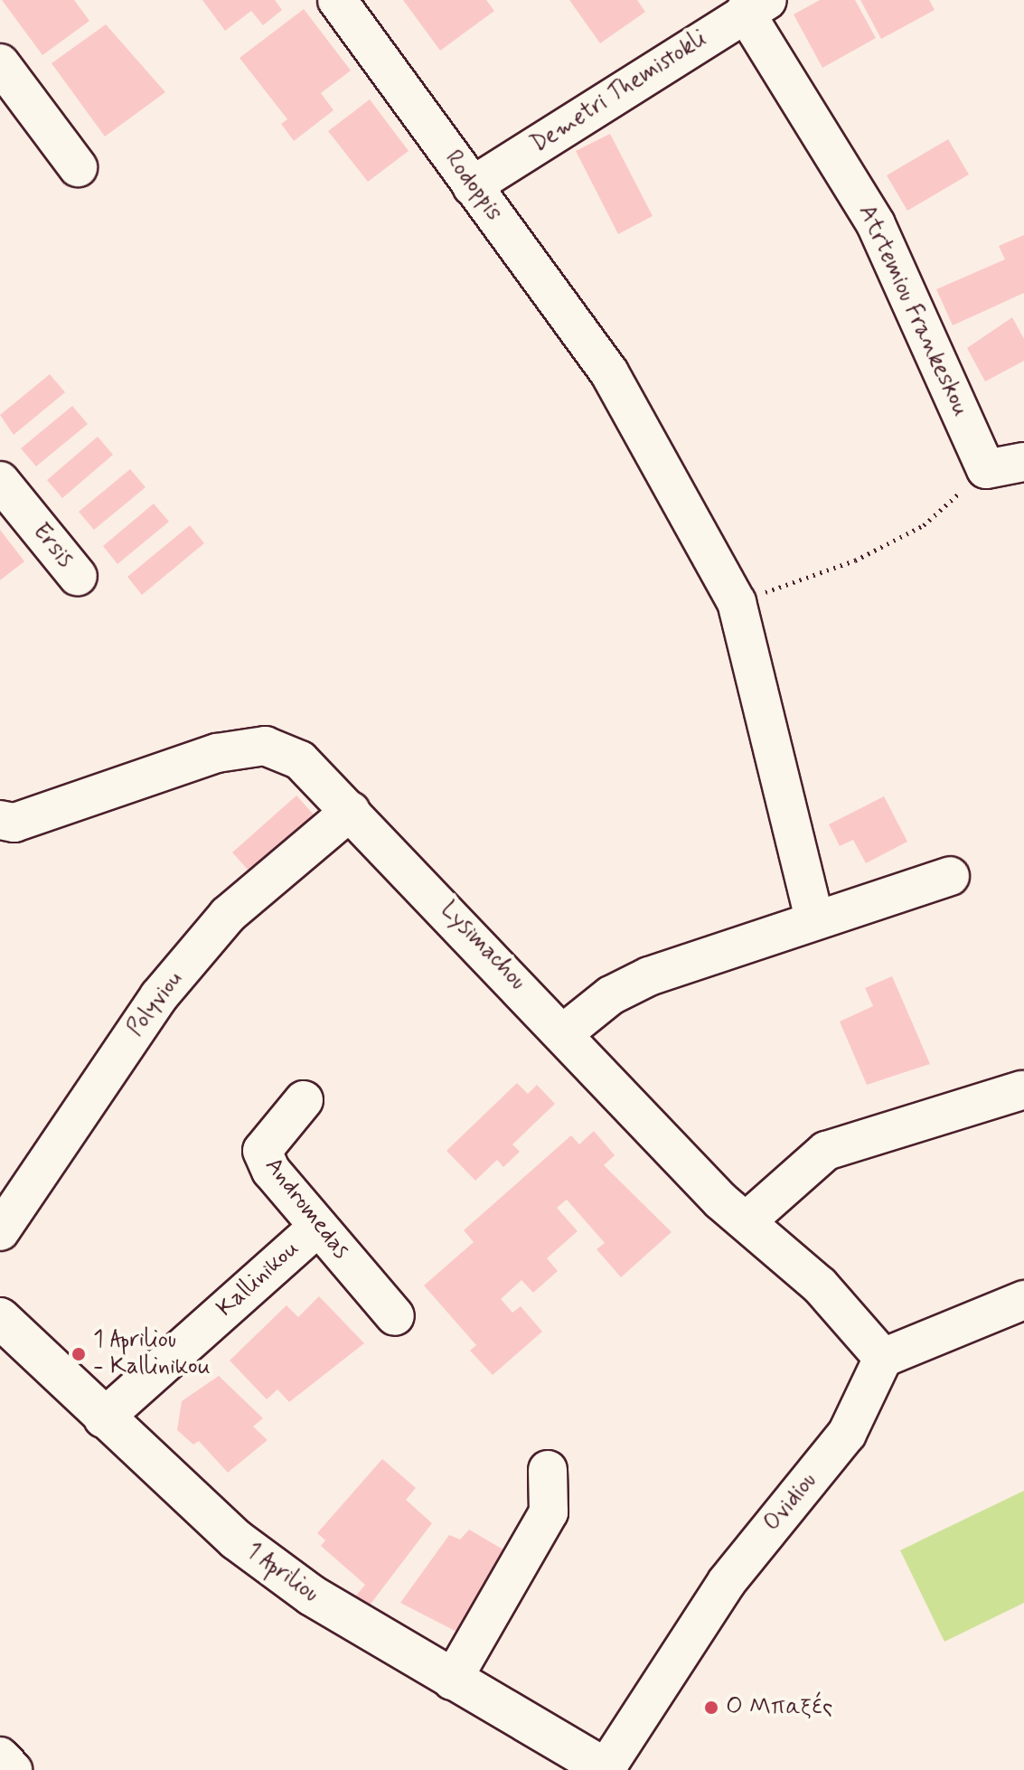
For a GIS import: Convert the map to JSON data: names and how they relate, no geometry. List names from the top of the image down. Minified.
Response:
{"streets":{"main road":["1 Apriliou"],"street":["Demetri Themistokli","Rodoppis","Atrtemiou Frankeskou","Ersis","Lysimachou","Polyviou","Andromedas","Kallinikou","Ovidiou"]},"crossings":[["Demetri Themistokli","Rodoppis"],["Demetri Themistokli","Atrtemiou Frankeskou"],["Lysimachou","Polyviou"],["Lysimachou","Ovidiou"],["Andromedas","Kallinikou"],["Kallinikou","1 Apriliou"],["Ovidiou","1 Apriliou"]],"places":["1 Apriliou - Kallinikou","Ο Μπαξές"]}
